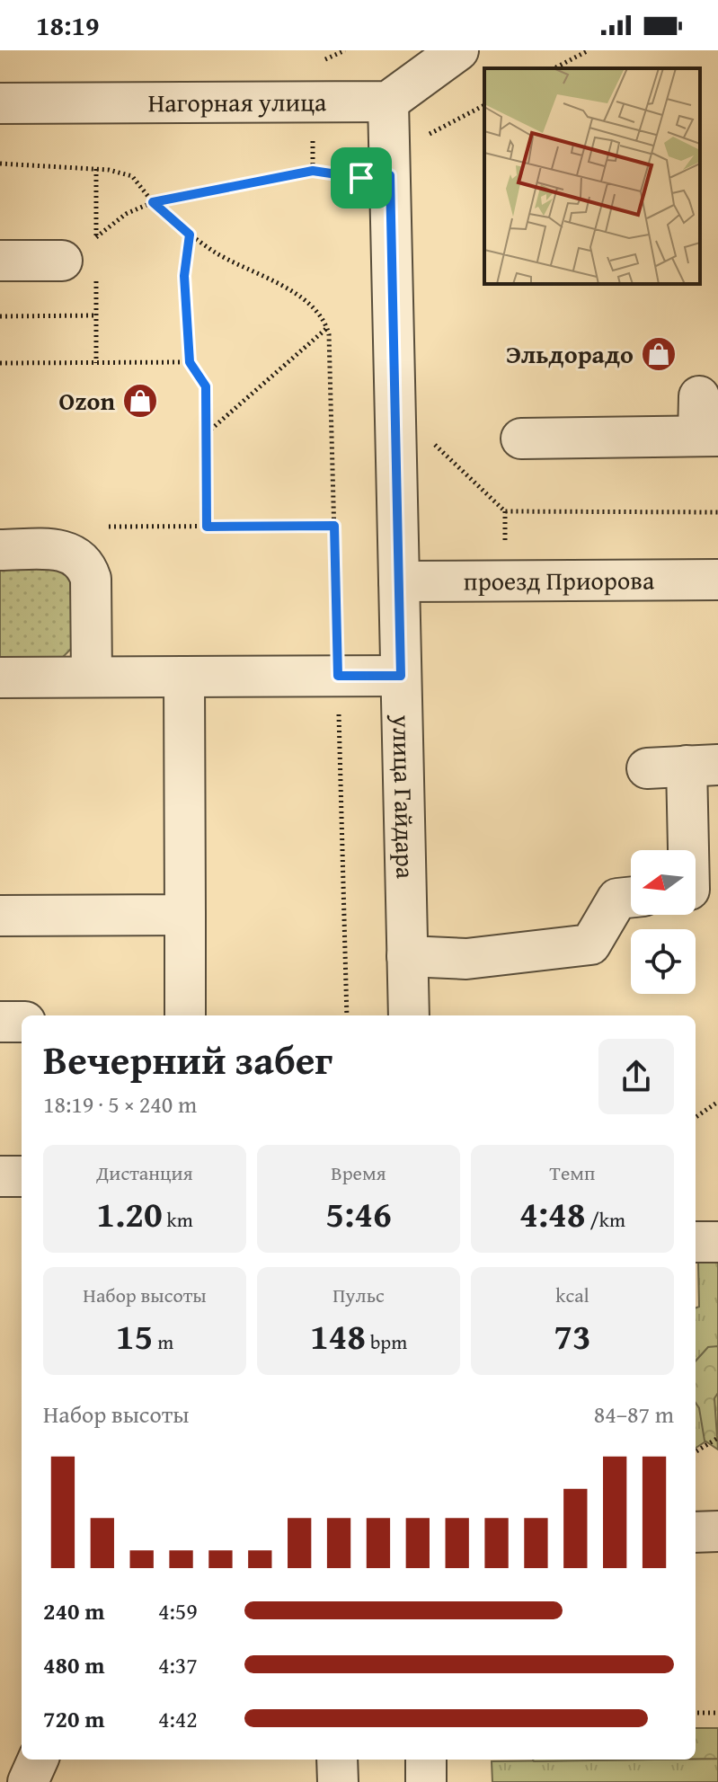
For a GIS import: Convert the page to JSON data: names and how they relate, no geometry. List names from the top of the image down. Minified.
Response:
{"streets":{"street":["Нагорная улица","проезд Приорова","улица Гайдара"]},"crossings":[["Нагорная улица","улица Гайдара"],["проезд Приорова","улица Гайдара"]],"places":{"shop":["Эльдорадо","Ozon"]},"north":"left","page":{"status":"18:19","heading":["Вечерний забег","18:19 · 5 × 240 m"],"stats":[["Дистанция","1.20 km"],["Время","5:46"],["Темп","4:48 /km"],["Набор высоты","15 m"],["Пульс","148 bpm"],["kcal","73"]],"chart":["Набор высоты","84–87 m"],"list":[{"name":"240 m","note":"4:59"},{"name":"480 m","note":"4:37"},{"name":"720 m","note":"4:42"}]}}
